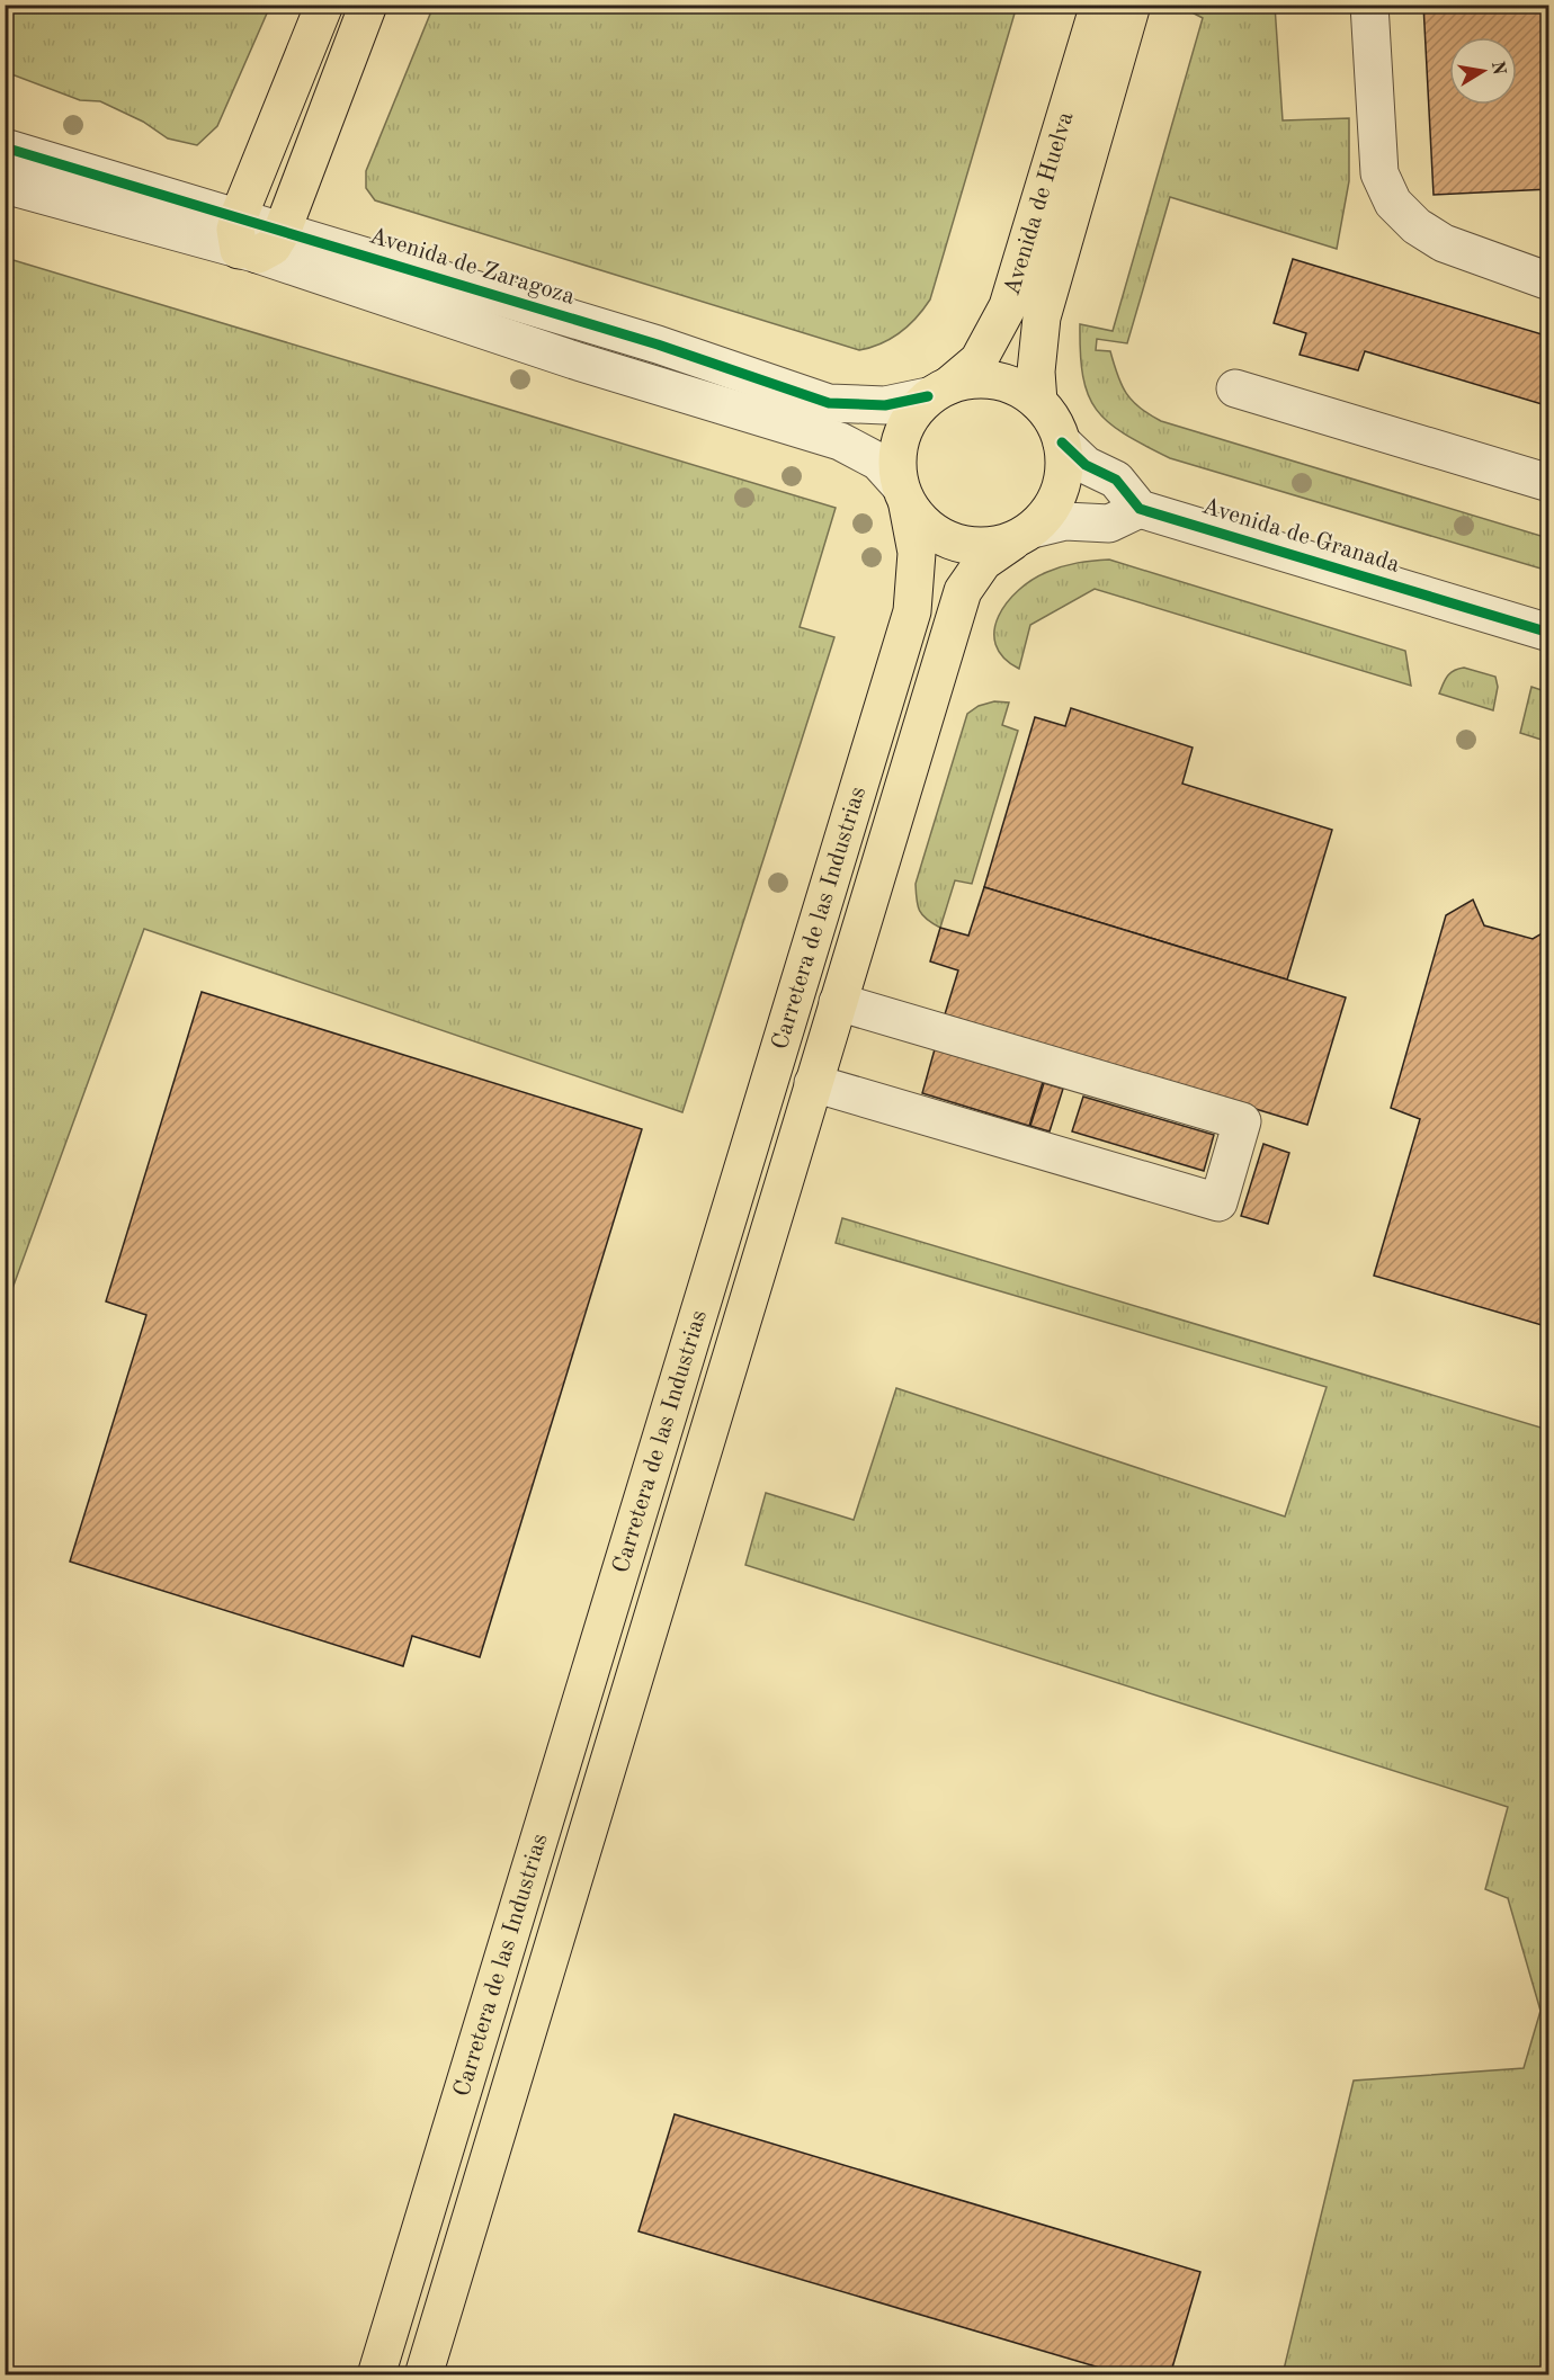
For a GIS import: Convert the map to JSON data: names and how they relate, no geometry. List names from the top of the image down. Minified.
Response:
{"streets":{"main road":["Avenida de Huelva","Carretera de las Industrias"],"street":["Avenida de Zaragoza","Avenida de Granada"]},"crossings":[["Avenida de Huelva","Avenida de Zaragoza"],["Avenida de Huelva","Carretera de las Industrias"],["Avenida de Zaragoza","Carretera de las Industrias"]],"north":"right"}
